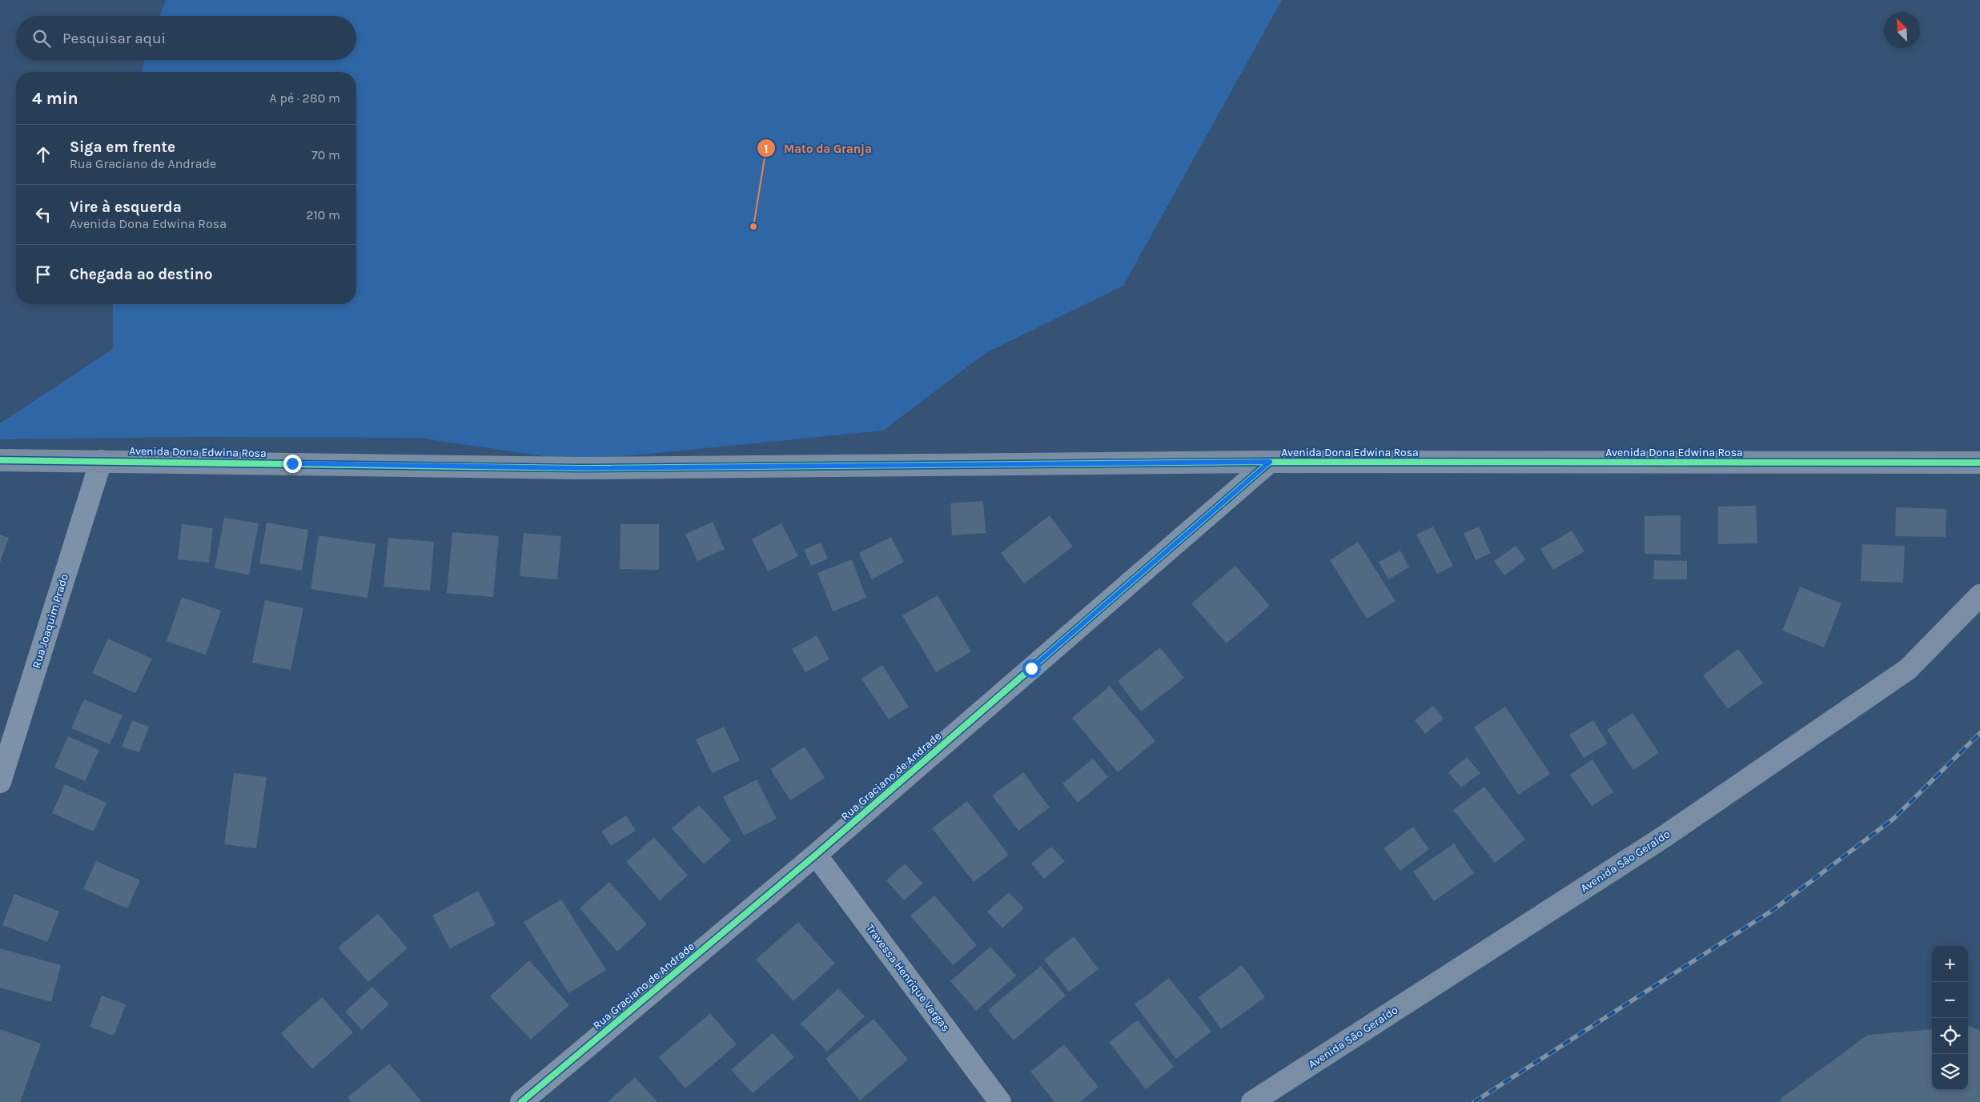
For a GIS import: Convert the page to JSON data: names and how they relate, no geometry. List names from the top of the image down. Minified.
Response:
{"streets":{"street":["Avenida Dona Edwina Rosa","Rua Joaquim Prado","Rua Graciano de Andrade","Avenida São Geraldo","Travessa Henrique Vargas"]},"crossings":[["Avenida Dona Edwina Rosa","Rua Joaquim Prado"],["Avenida Dona Edwina Rosa","Rua Graciano de Andrade"],["Rua Graciano de Andrade","Travessa Henrique Vargas"]],"places":["Mato da Granja"],"north":"top left","page":{"search":"Pesquisar aqui","heading":["4 min","A pé · 280 m"],"list":[["Siga em frente","Rua Graciano de Andrade","70 m"],["Vire à esquerda","Avenida Dona Edwina Rosa","210 m"],"Chegada ao destino"],"map_buttons":["+","−"]}}
